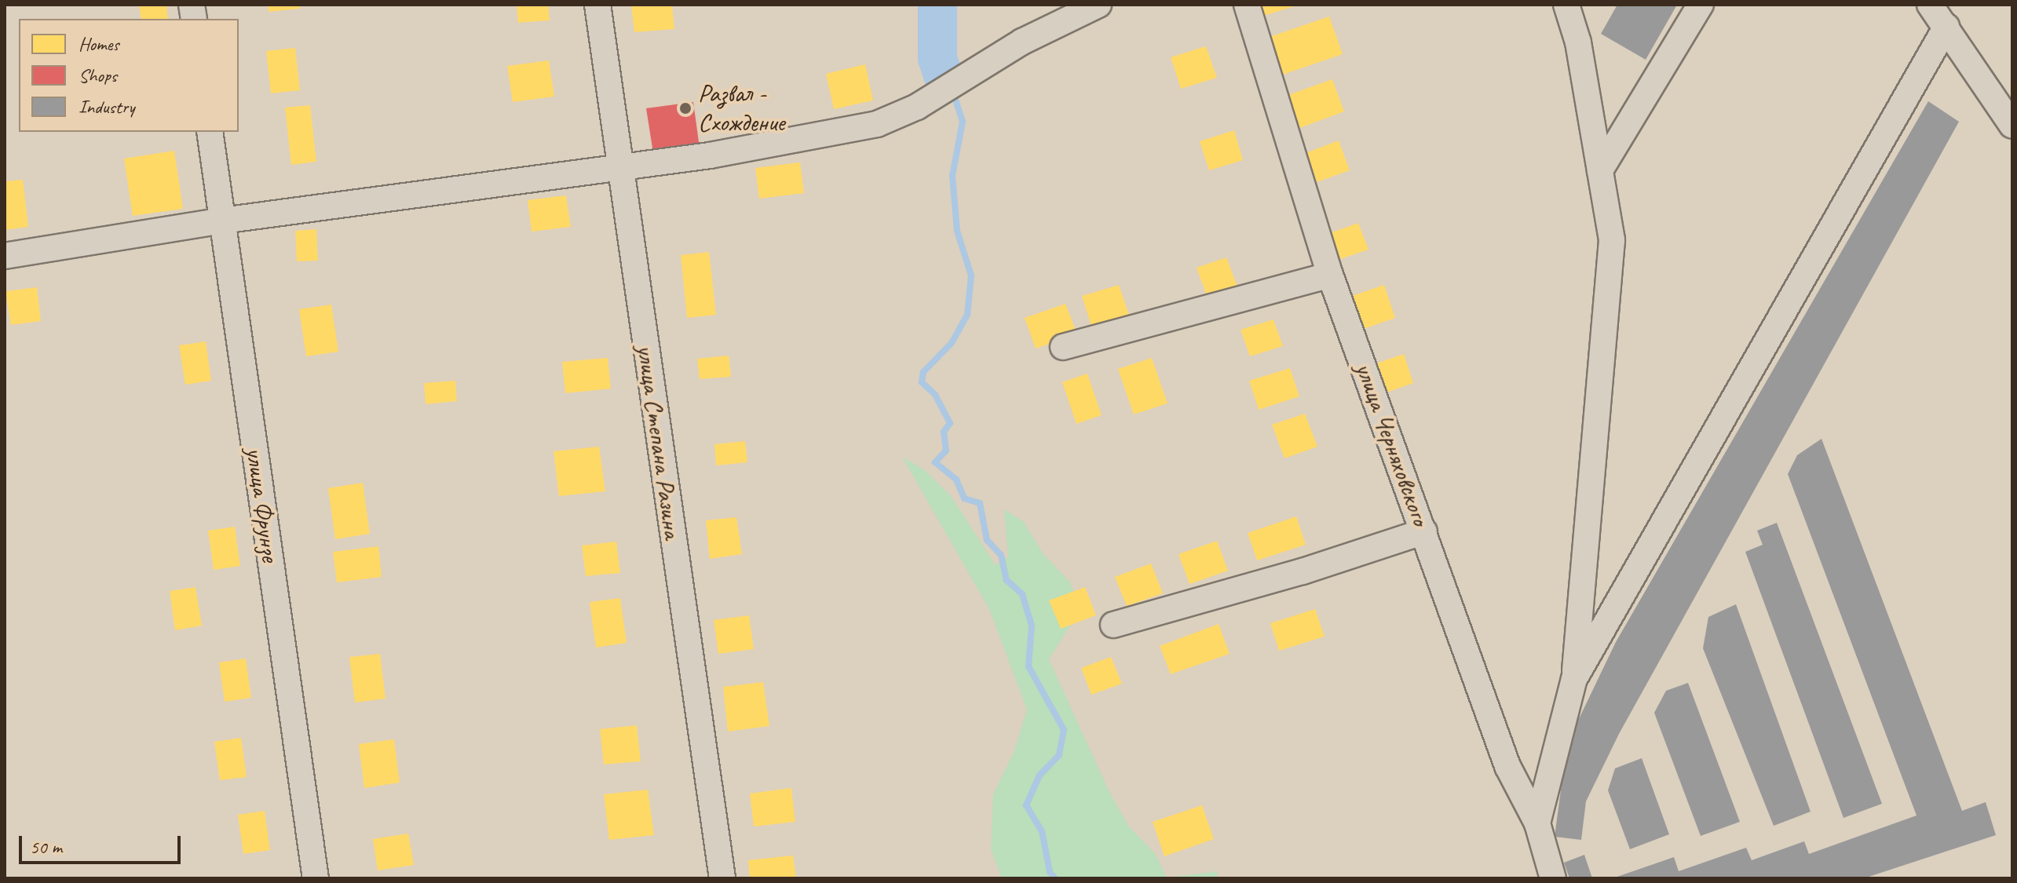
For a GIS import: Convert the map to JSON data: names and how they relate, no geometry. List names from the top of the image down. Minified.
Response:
{"streets":{"street":["улица Степана Разина","улица Черняховского","улица Фрунзе"]},"places":["Развал - Схождение"],"legend":["Homes","Shops","Industry"],"scale_bar":"50 m"}
